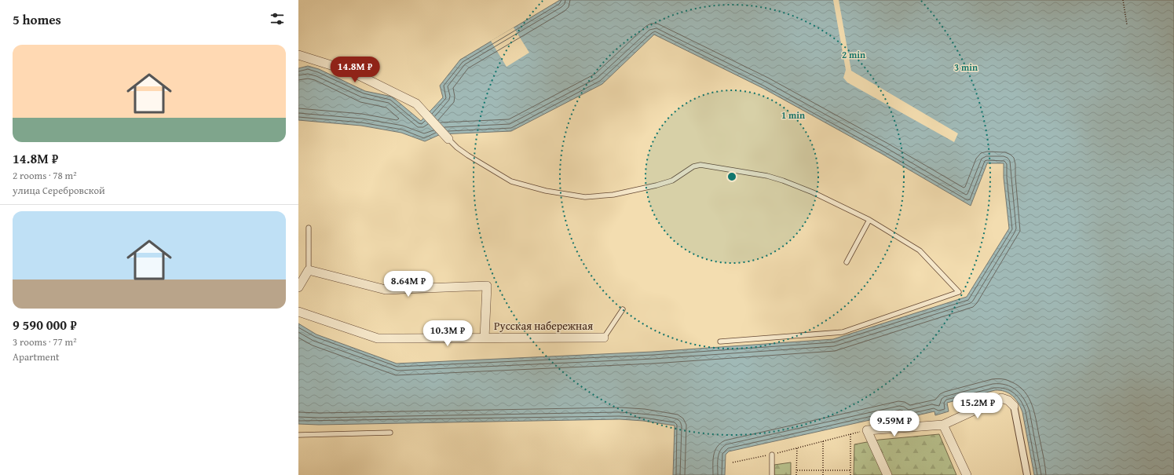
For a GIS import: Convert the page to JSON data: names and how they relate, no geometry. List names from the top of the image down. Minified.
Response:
{"streets":{"street":["Русская набережная"]},"page":{"heading":"5 homes","list":[{"name":"14.8M ₽","note":"2 rooms · 78 m² · улица Серебровской"},{"name":"9 590 000 ₽","note":"3 rooms · 77 m² · Apartment"}],"price":["14.8M ₽","8.64M ₽","10.3M ₽","15.2M ₽","9.59M ₽"]},"rings":["2 min","3 min","1 min"]}
